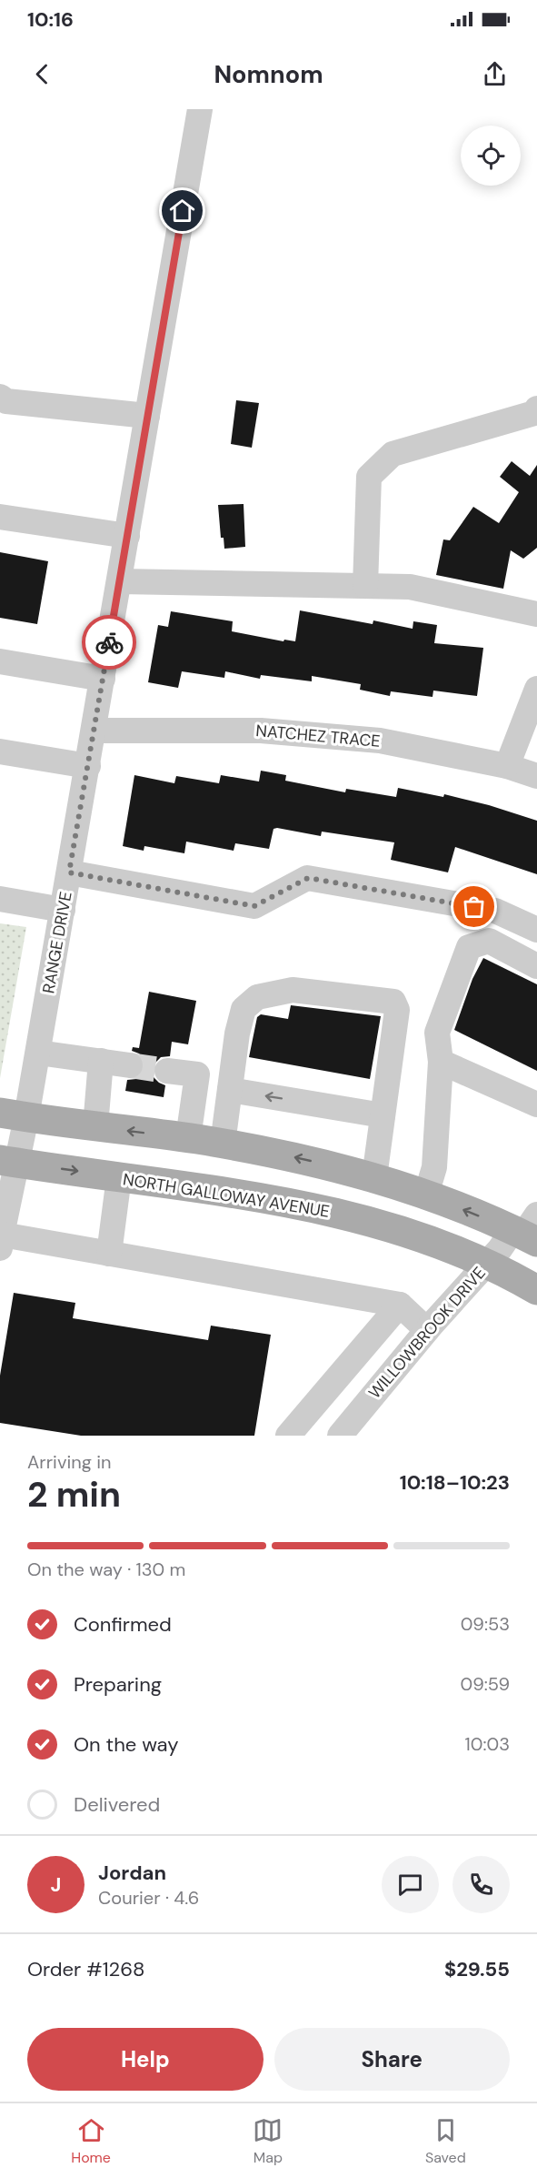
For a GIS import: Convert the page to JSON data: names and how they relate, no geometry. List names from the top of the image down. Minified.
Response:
{"streets":{"main road":["NORTH GALLOWAY AVENUE"],"street":["NATCHEZ TRACE","RANGE DRIVE","WILLOWBROOK DRIVE"]},"crossings":[["NATCHEZ TRACE","RANGE DRIVE"],["RANGE DRIVE","NORTH GALLOWAY AVENUE"],["NORTH GALLOWAY AVENUE","WILLOWBROOK DRIVE"]],"page":{"status":"10:16","header":"Nomnom","heading":["2 min","Arriving in","10:18–10:23"],"panel":["Jordan","Courier · 4.6","Order #1268","$29.55"],"bar":"On the way · 130 m","list":[["Confirmed","09:53"],["Preparing","09:59"],["On the way","10:03"],"Delivered"],"round":"J","buttons":["Help","Share"],"tabs":["Home","Map","Saved"]}}
